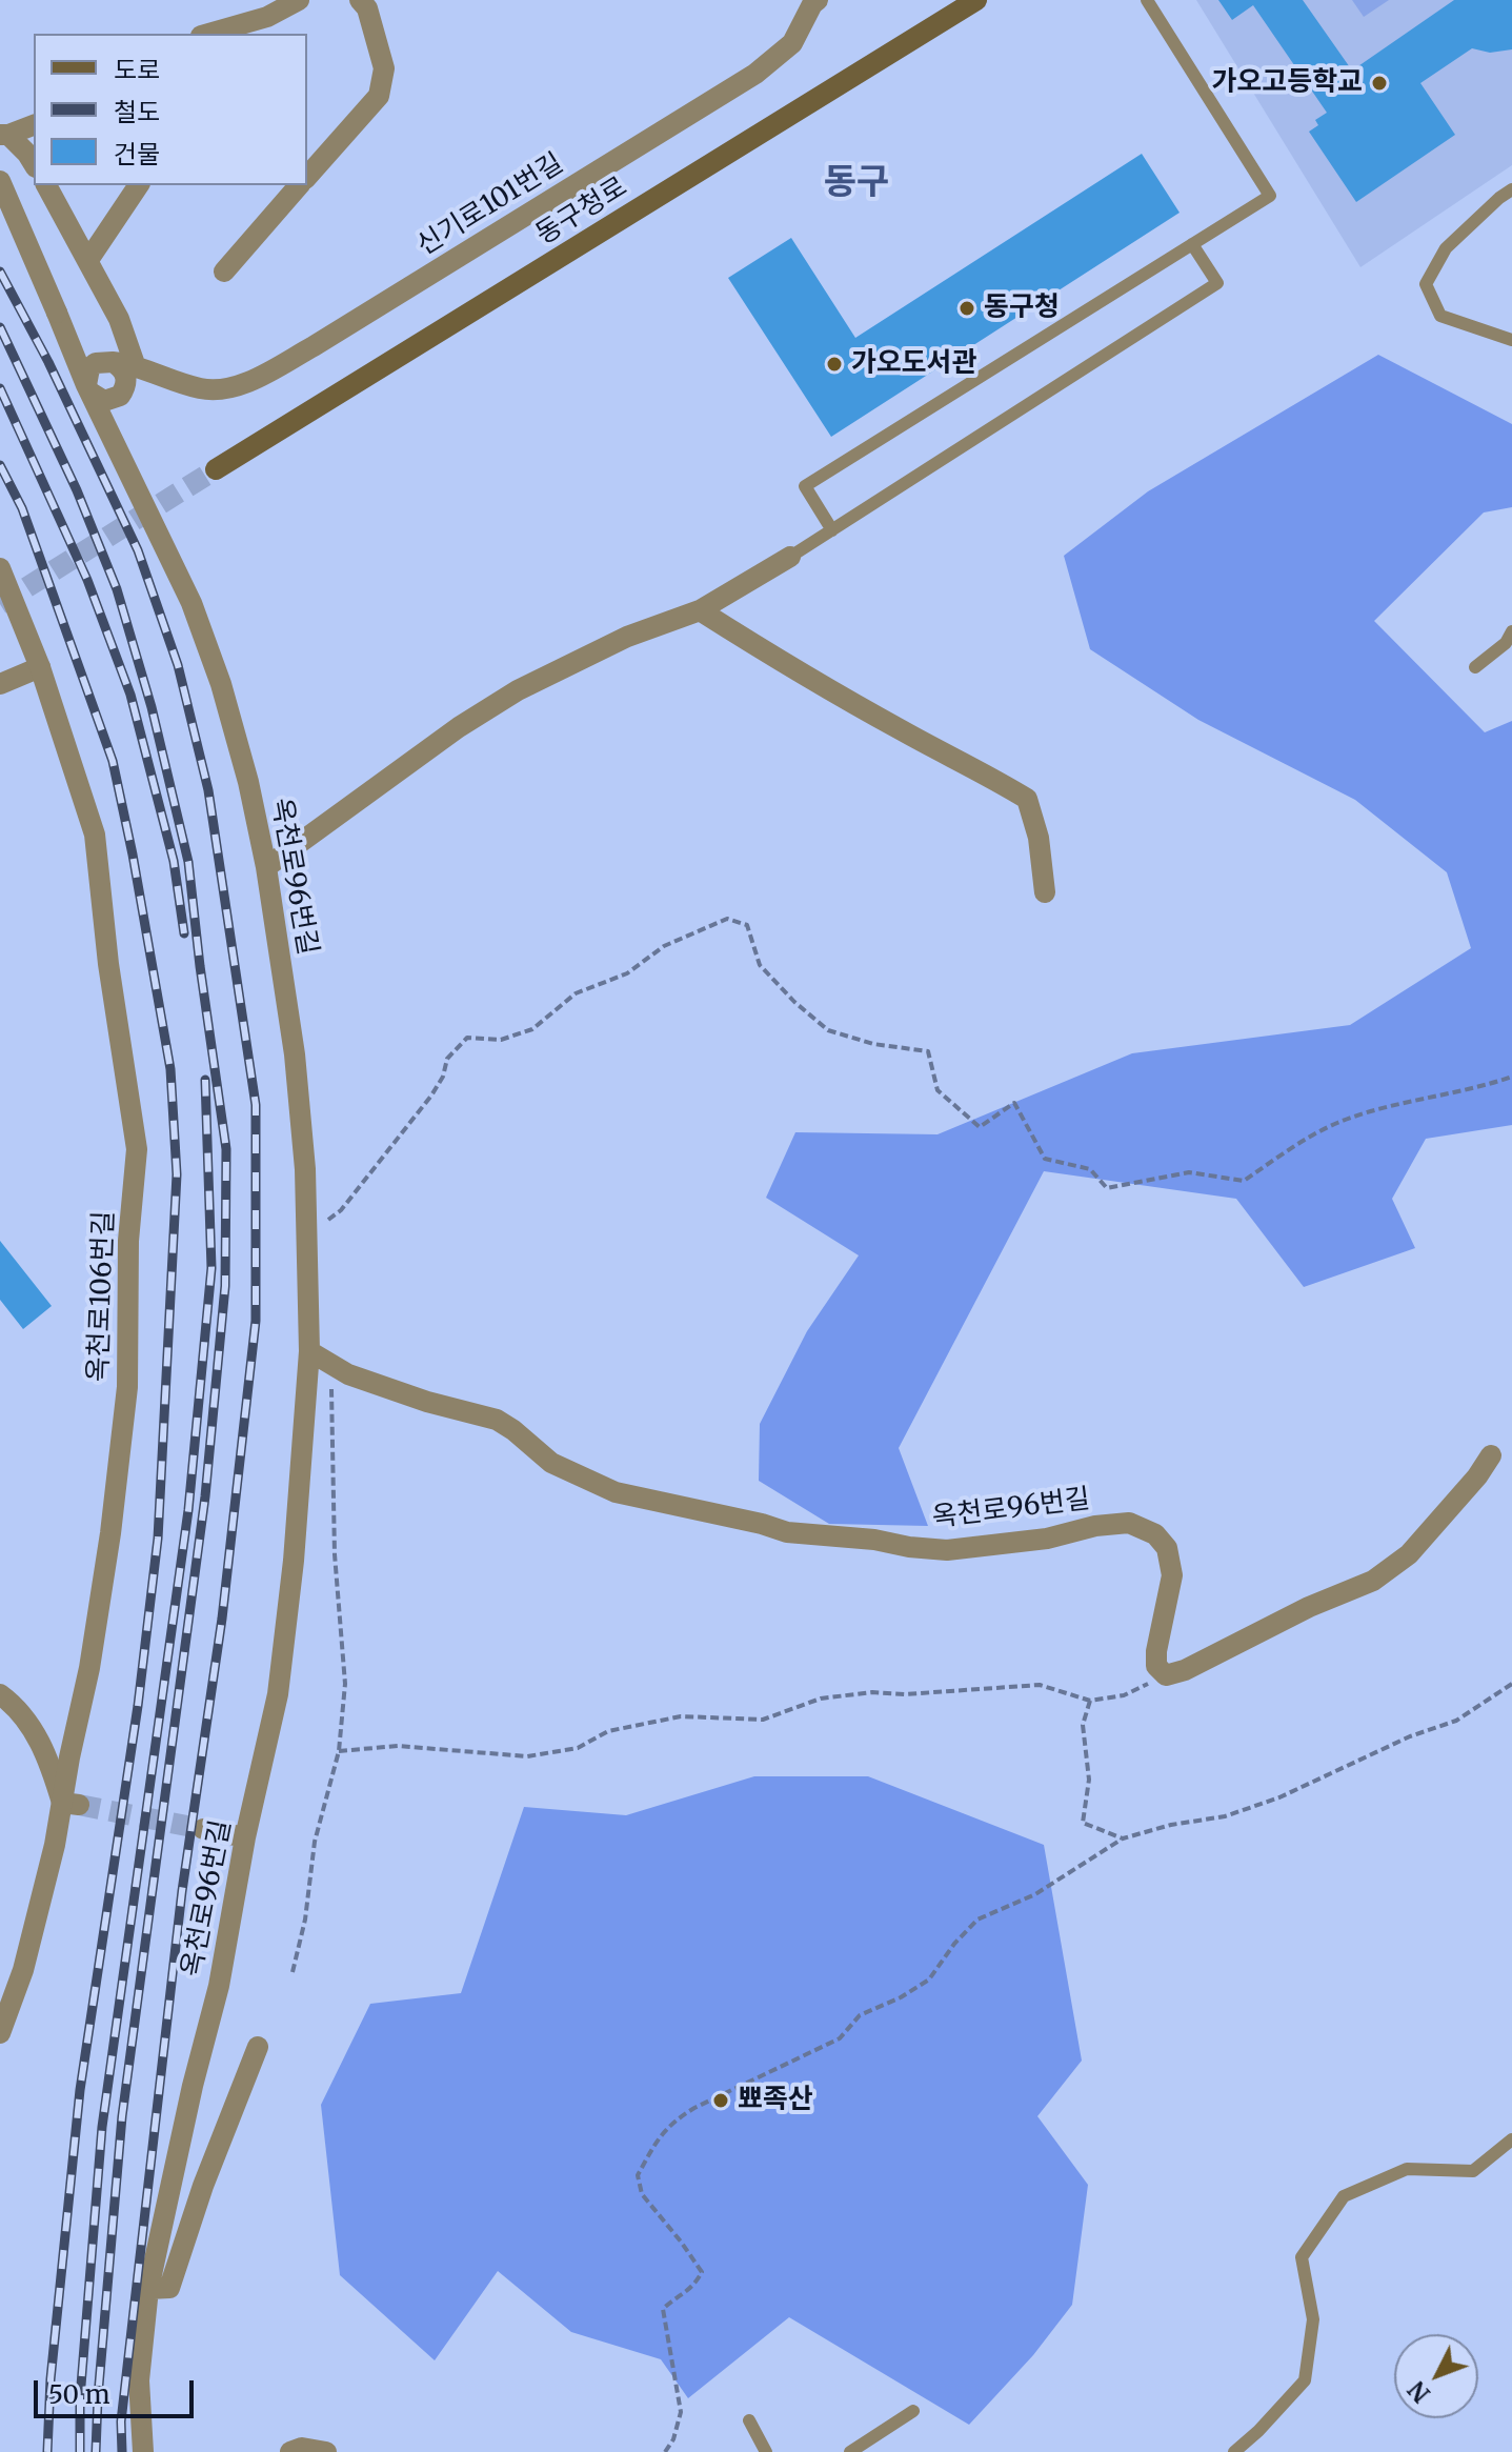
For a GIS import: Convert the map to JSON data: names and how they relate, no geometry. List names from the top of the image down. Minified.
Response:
{"streets":{"main road":["동구청로"],"street":["신기로101번길","옥천로96번길","옥천로106번길"]},"crossings":[["신기로101번길","옥천로96번길"]],"districts":["동구"],"places":["가오고등학교","동구청","가오도서관","뾰족산"],"legend":["도로","철도","건물"],"scale_bar":"50 m","north":"bottom left"}
